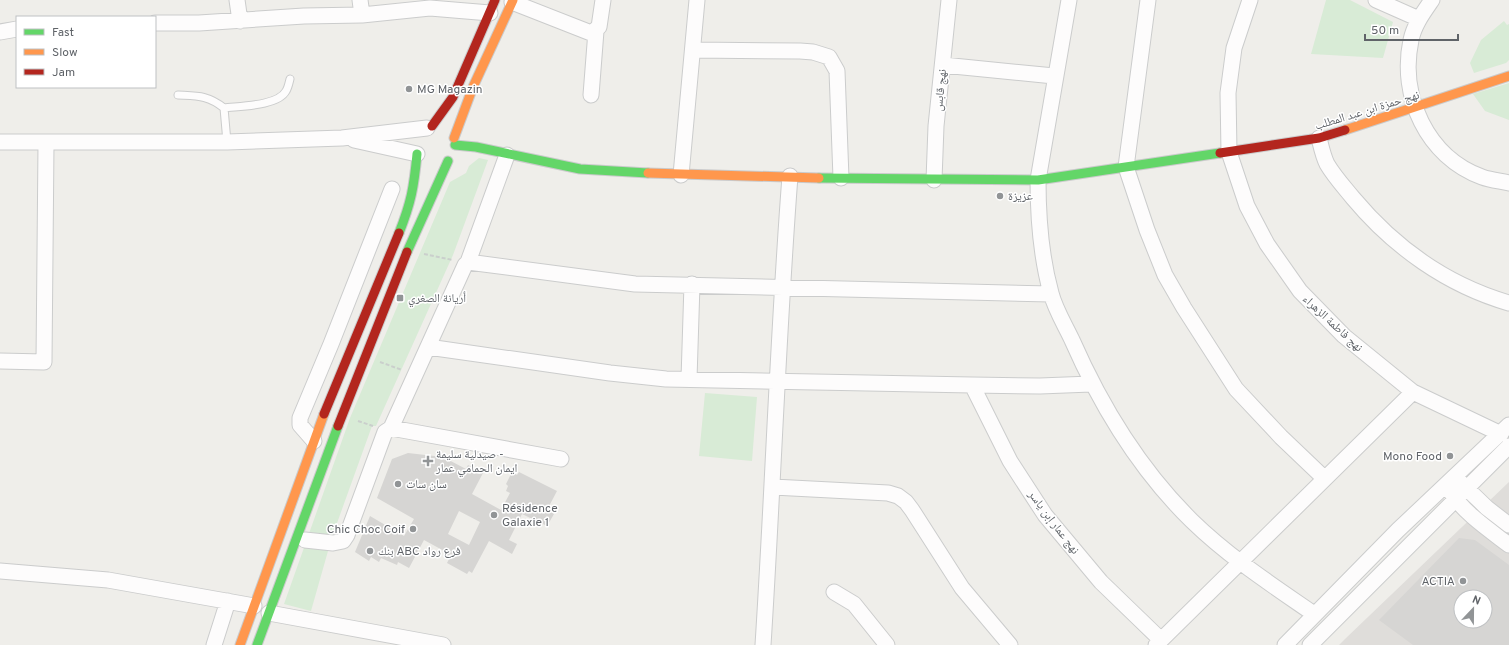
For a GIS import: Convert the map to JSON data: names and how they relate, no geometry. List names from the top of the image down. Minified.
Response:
{"streets":{"street":["نهج قابس","نهج حمزة ابن عبد المطلب","نهج فاطمة الزهراء","نهج عمار إبن ياسر"]},"crossings":[["نهج قابس","نهج حمزة ابن عبد المطلب"],["نهج حمزة ابن عبد المطلب","نهج فاطمة الزهراء"]],"places":{"other":["MG Magazin","عزيزة","Mono Food","سان سات","Résidence Galaxie 1","Chic Choc Coif","بنك ABC فرع رواد","ACTIA"],"transit":["أريانة الصغري"],"health":["صيدلية سليمة - ايمان الحمامي عمار"]},"legend":["Fast","Slow","Jam"],"scale_bar":"50 m","north":"top"}
